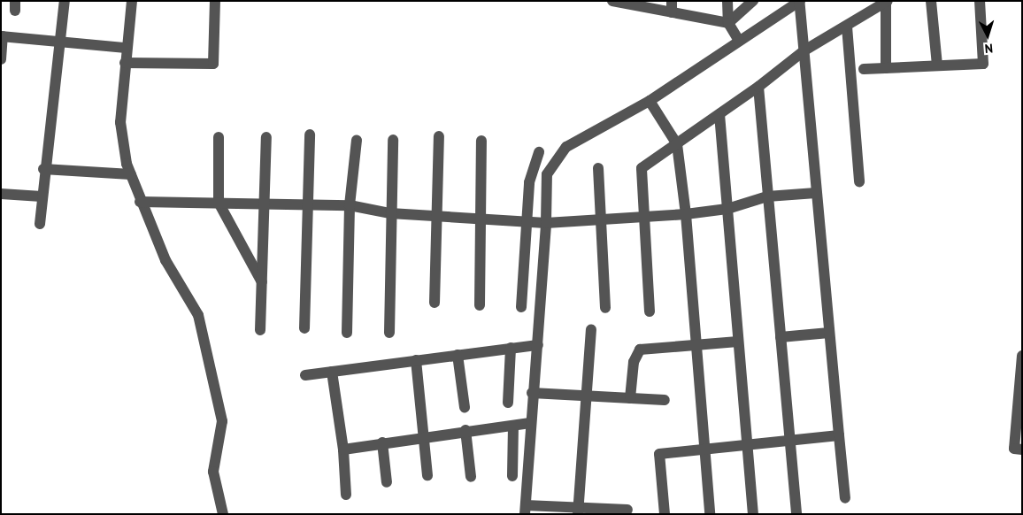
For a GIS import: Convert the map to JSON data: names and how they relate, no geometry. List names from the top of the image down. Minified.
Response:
{"north":"bottom"}
